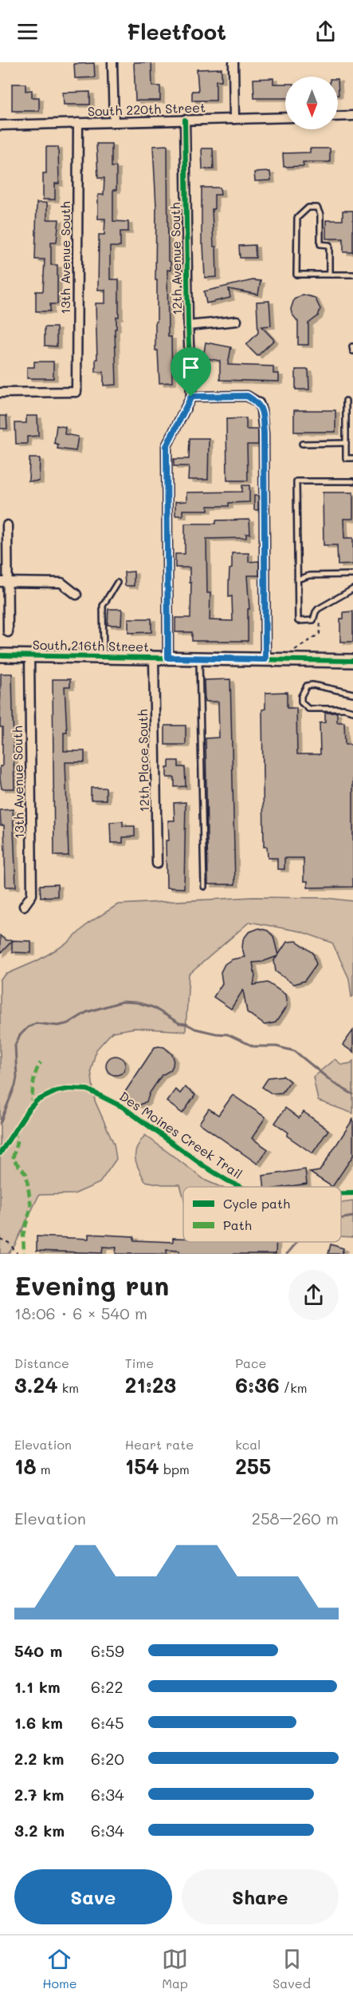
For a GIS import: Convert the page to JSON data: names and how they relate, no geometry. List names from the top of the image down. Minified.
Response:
{"streets":{"main road":["South 216th Street"],"street":["South 220th Street","13th Avenue South","12th Avenue South","12th Place South"],"cycle path":["Des Moines Creek Trail"]},"crossings":[["South 220th Street","13th Avenue South"],["South 220th Street","12th Avenue South"],["13th Avenue South","South 216th Street"],["South 216th Street","12th Place South"]],"legend":["Cycle path","Path"],"north":"bottom","page":{"header":"Fleetfoot","heading":["Evening run","18:06 · 6 × 540 m"],"stats":[["Distance","3.24 km"],["Time","21:23"],["Pace","6:36 /km"],["Elevation","18 m"],["Heart rate","154 bpm"],["kcal","255"]],"chart":["Elevation","258–260 m"],"list":[{"name":"540 m","note":"6:59"},{"name":"1.1 km","note":"6:22"},{"name":"1.6 km","note":"6:45"},{"name":"2.2 km","note":"6:20"},{"name":"2.7 km","note":"6:34"},{"name":"3.2 km","note":"6:34"}],"buttons":["Save","Share"],"tabs":["Home","Map","Saved"]}}
